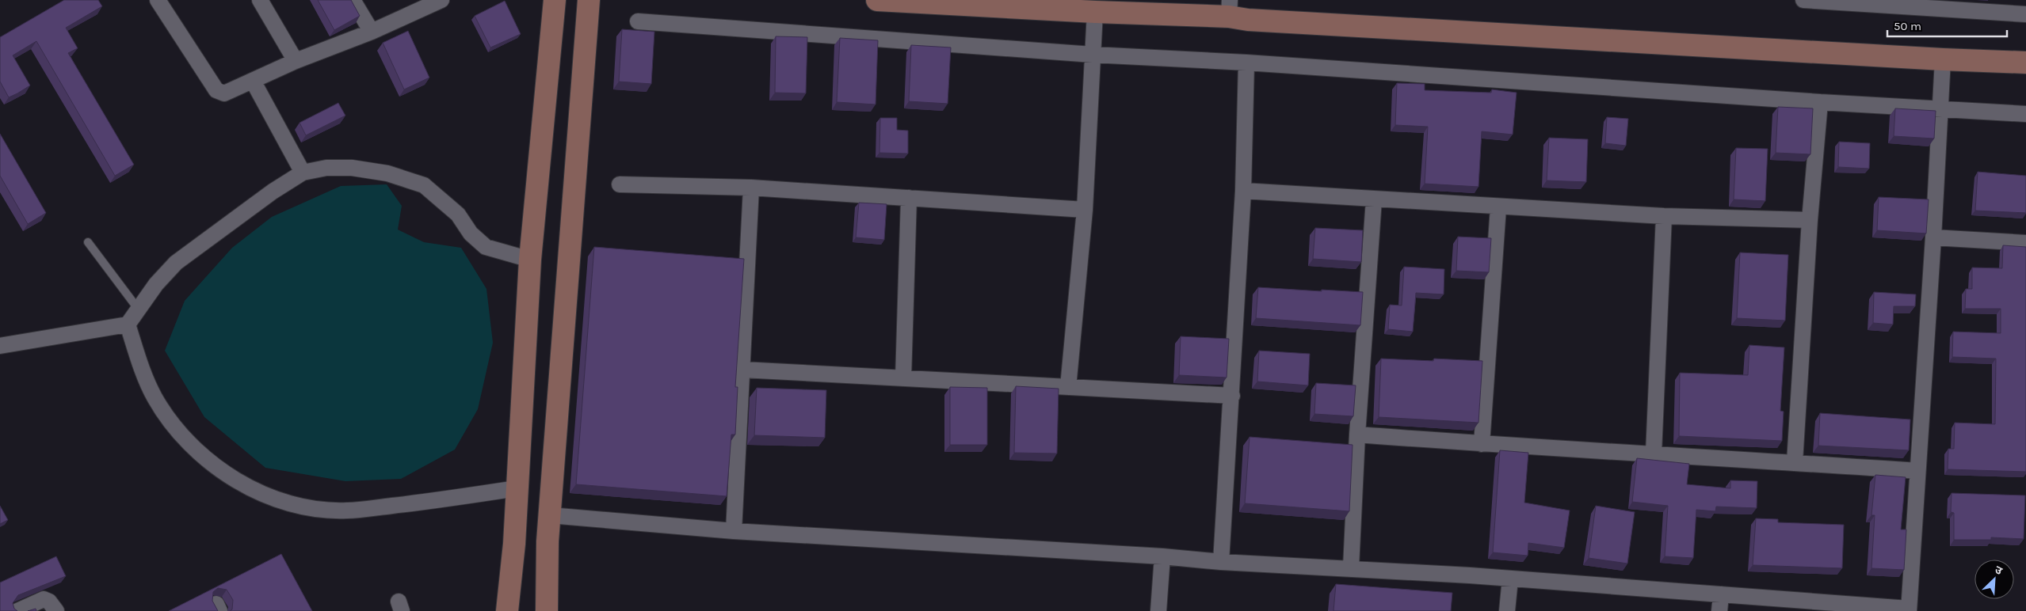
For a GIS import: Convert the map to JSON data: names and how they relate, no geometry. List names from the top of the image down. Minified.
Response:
{"scale_bar":"50 m","north":"top right"}
